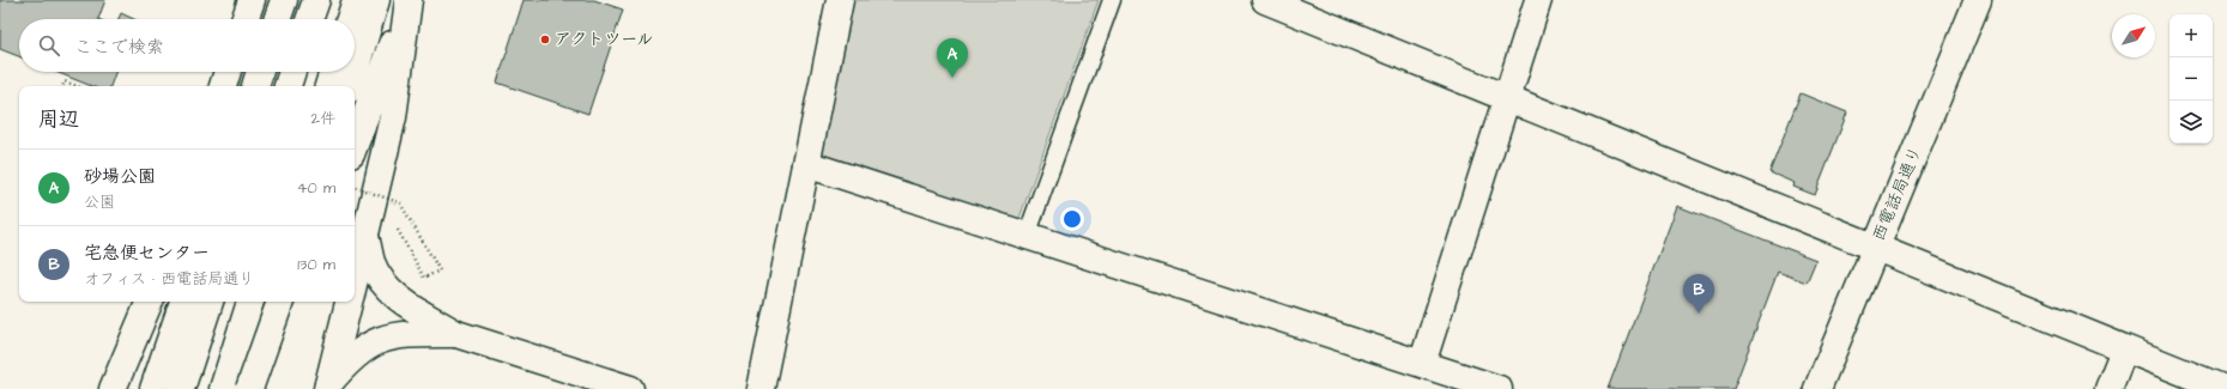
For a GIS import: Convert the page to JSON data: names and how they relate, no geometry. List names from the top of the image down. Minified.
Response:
{"streets":{"main road":["西電話局通り"]},"places":["アクトツール"],"north":"top right","page":{"map_buttons":["+","−"],"search":"ここで検索","pins":["A","B"],"heading":["周辺","2件"],"list":[{"mark":"A","name":"砂場公園","note":"公園","value":"40 m"},{"mark":"B","name":"宅急便センター","note":"オフィス · 西電話局通り","value":"130 m"}]}}
